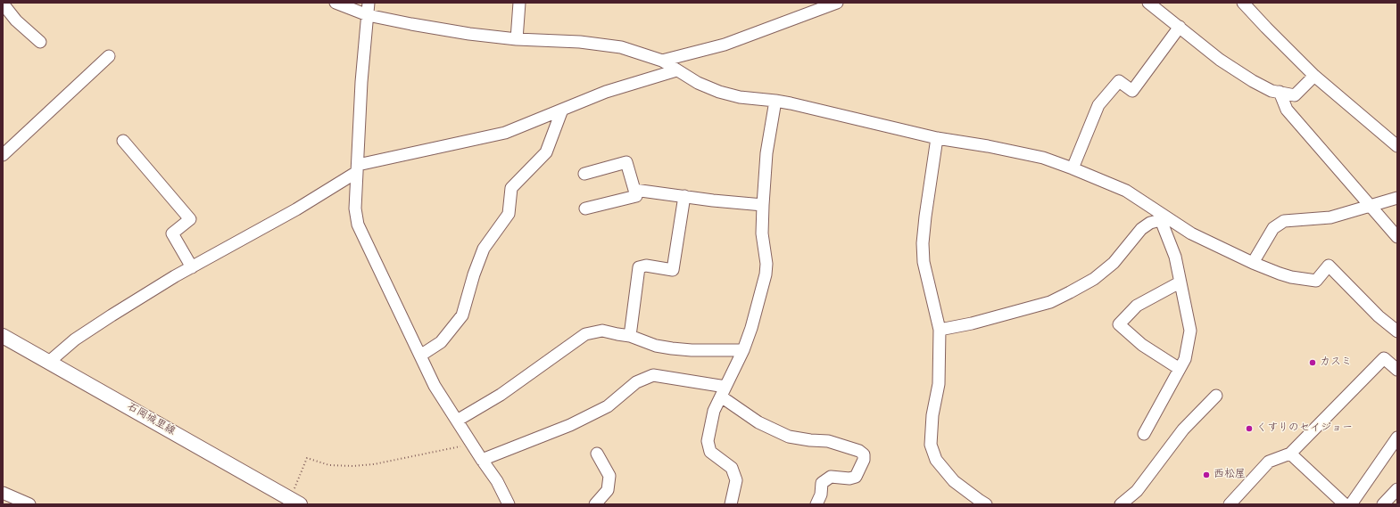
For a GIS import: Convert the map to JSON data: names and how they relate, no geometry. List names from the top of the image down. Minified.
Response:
{"streets":{"main road":["石岡城里線"]},"places":["カスミ","くすりのセイジョー","西松屋"]}
